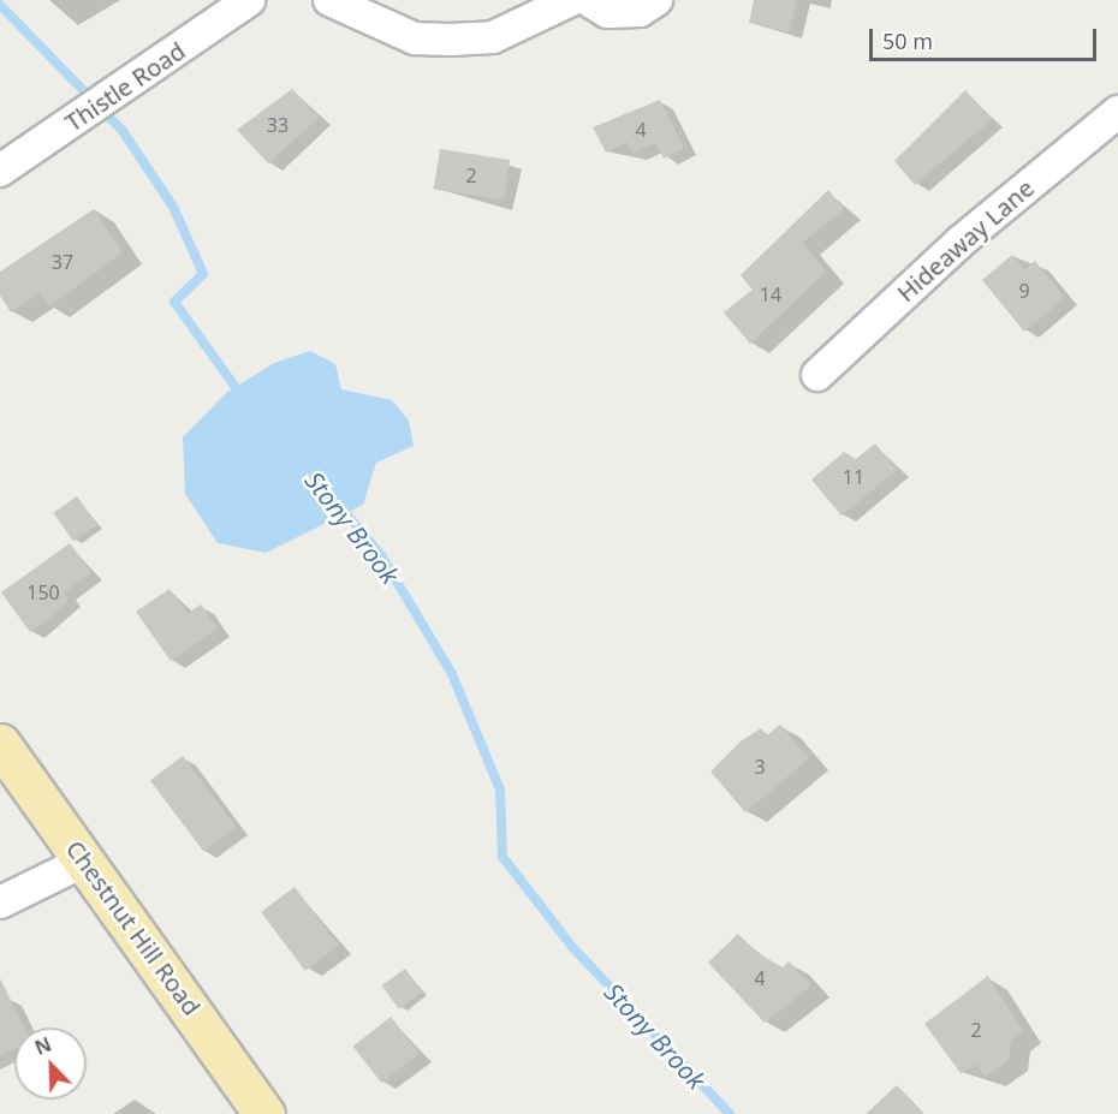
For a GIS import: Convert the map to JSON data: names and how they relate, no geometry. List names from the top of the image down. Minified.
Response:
{"streets":{"main road":["Chestnut Hill Road"],"street":["Thistle Road","Hideaway Lane"]},"water":["Stony Brook"],"house_numbers":["33","4","2","37","9","14","11","150","3","4","2"],"scale_bar":"50 m","north":"top left"}
